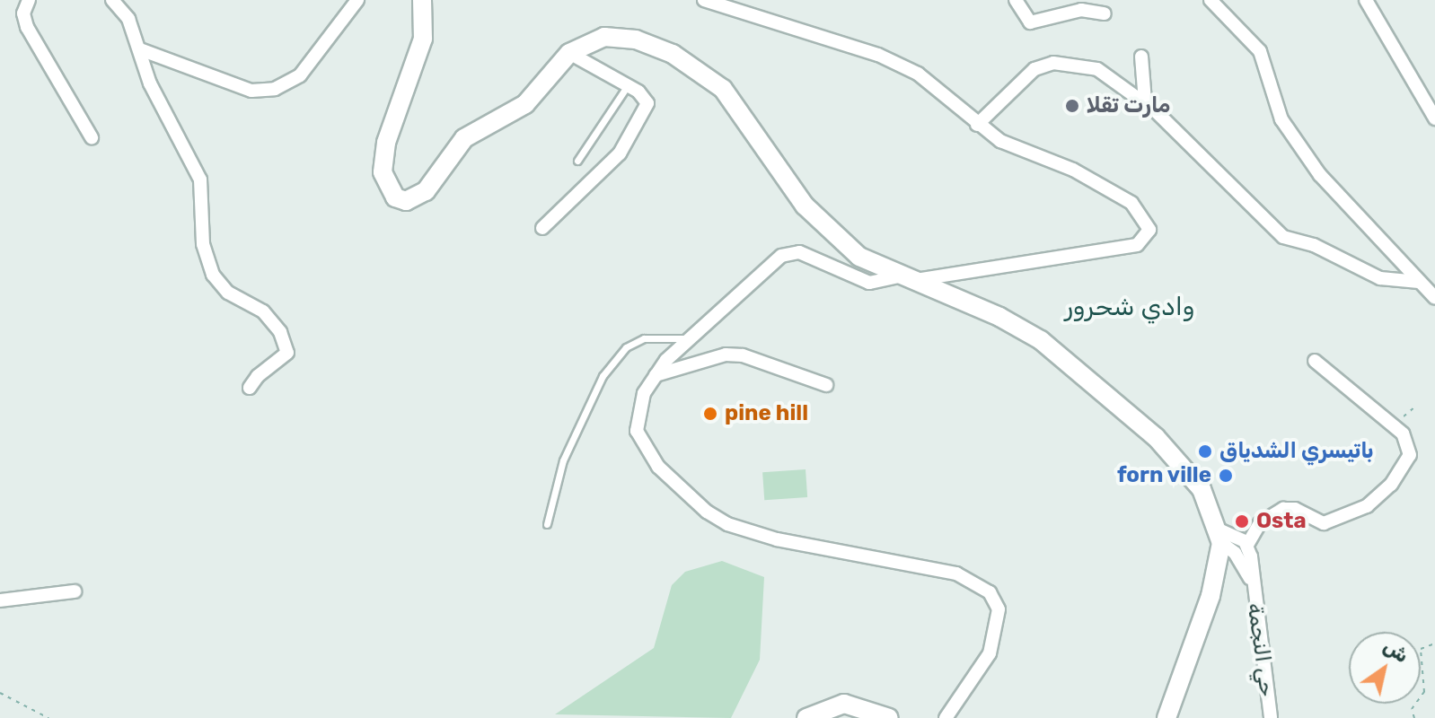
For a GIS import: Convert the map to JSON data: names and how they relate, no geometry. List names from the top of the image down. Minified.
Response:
{"streets":{"street":["حي النجمة"]},"districts":["وادي شحرور"],"places":["مارت تقلا","pine hill","باتيسري الشدياق","forn ville","Osta"],"north":"top right"}
